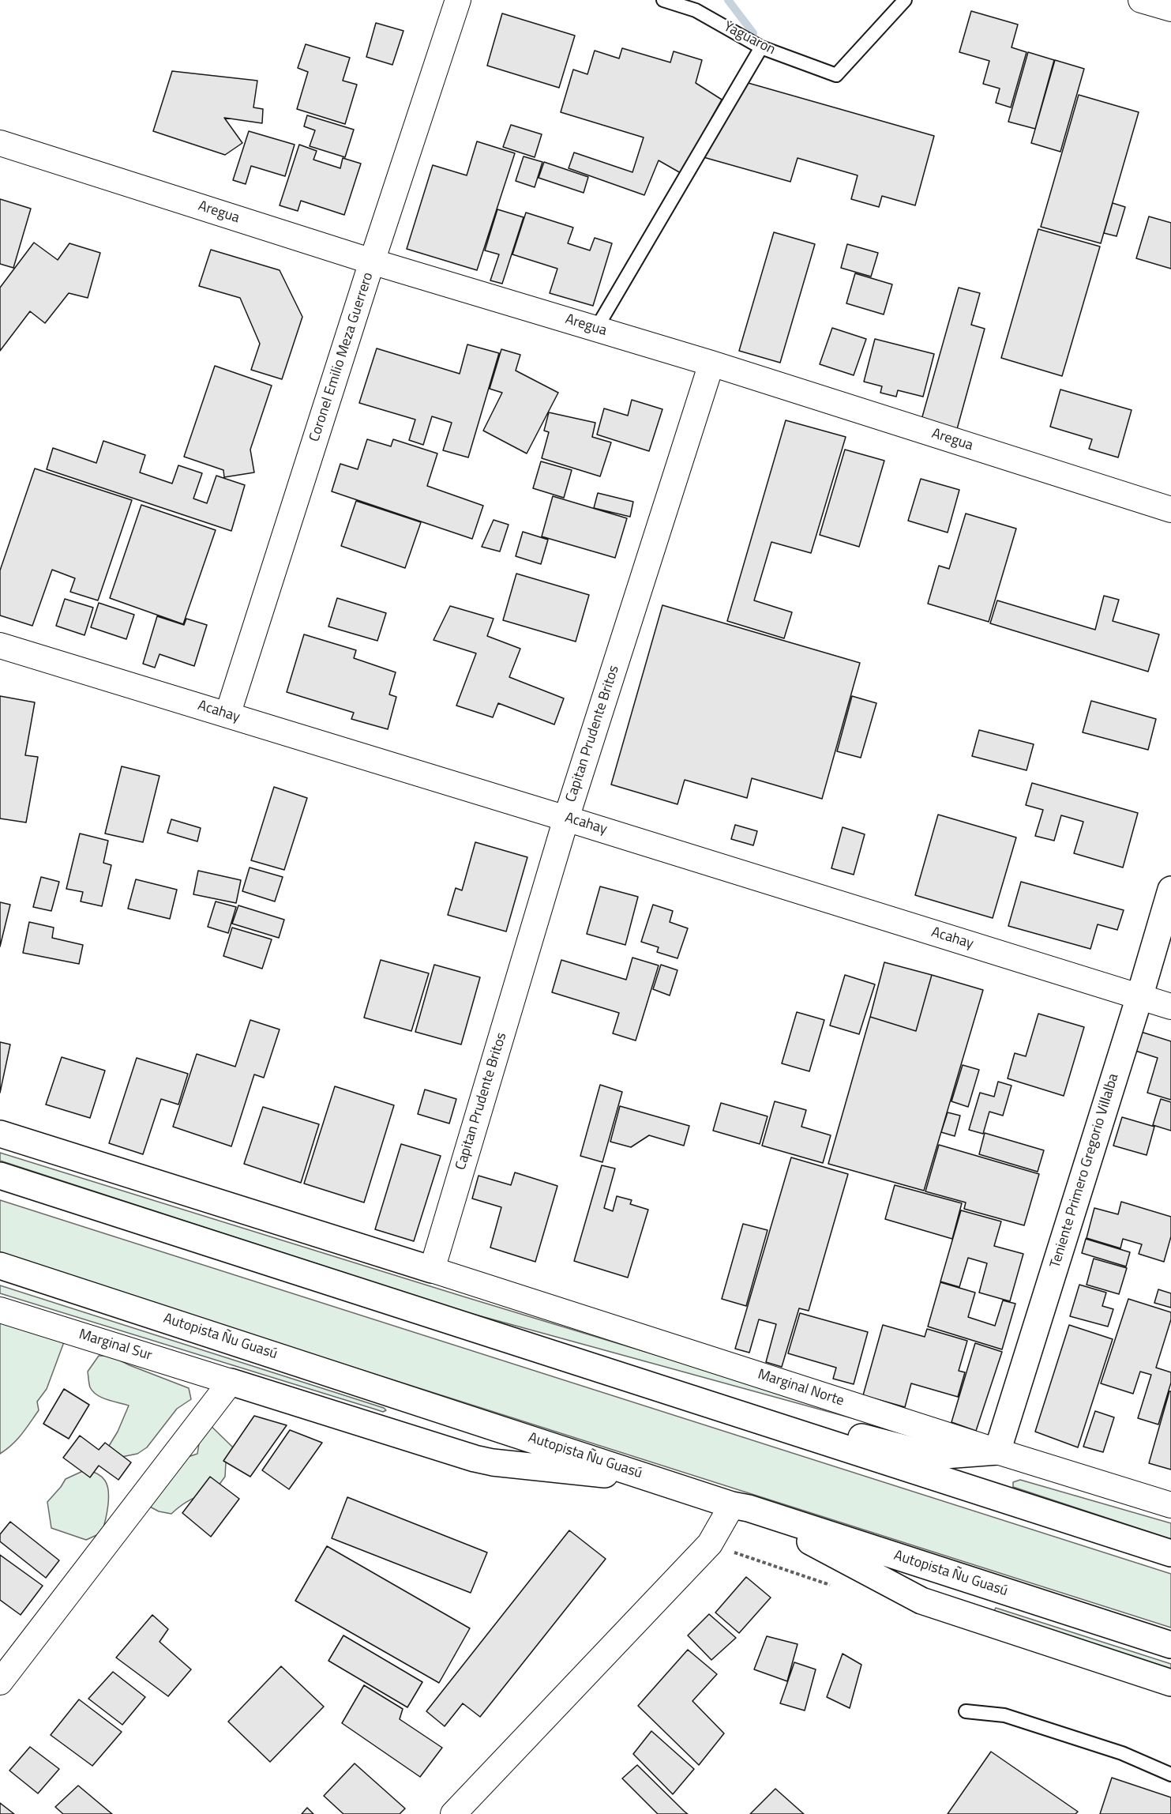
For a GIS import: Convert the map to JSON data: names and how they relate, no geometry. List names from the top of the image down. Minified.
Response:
{"streets":{"main road":["Teniente Primero Gregorio Villalba","Autopista Ñu Guasú"],"street":["Aregua","Coronel Emilio Meza Guerrero","Acahay","Capitan Prudente Britos","Marginal Sur","Marginal Norte"],"lane":["Yaguaron"]},"crossings":[["Aregua","Coronel Emilio Meza Guerrero"],["Aregua","Capitan Prudente Britos"],["Coronel Emilio Meza Guerrero","Acahay"],["Acahay","Capitan Prudente Britos"],["Acahay","Teniente Primero Gregorio Villalba"],["Capitan Prudente Britos","Marginal Norte"],["Teniente Primero Gregorio Villalba","Marginal Norte"]]}
